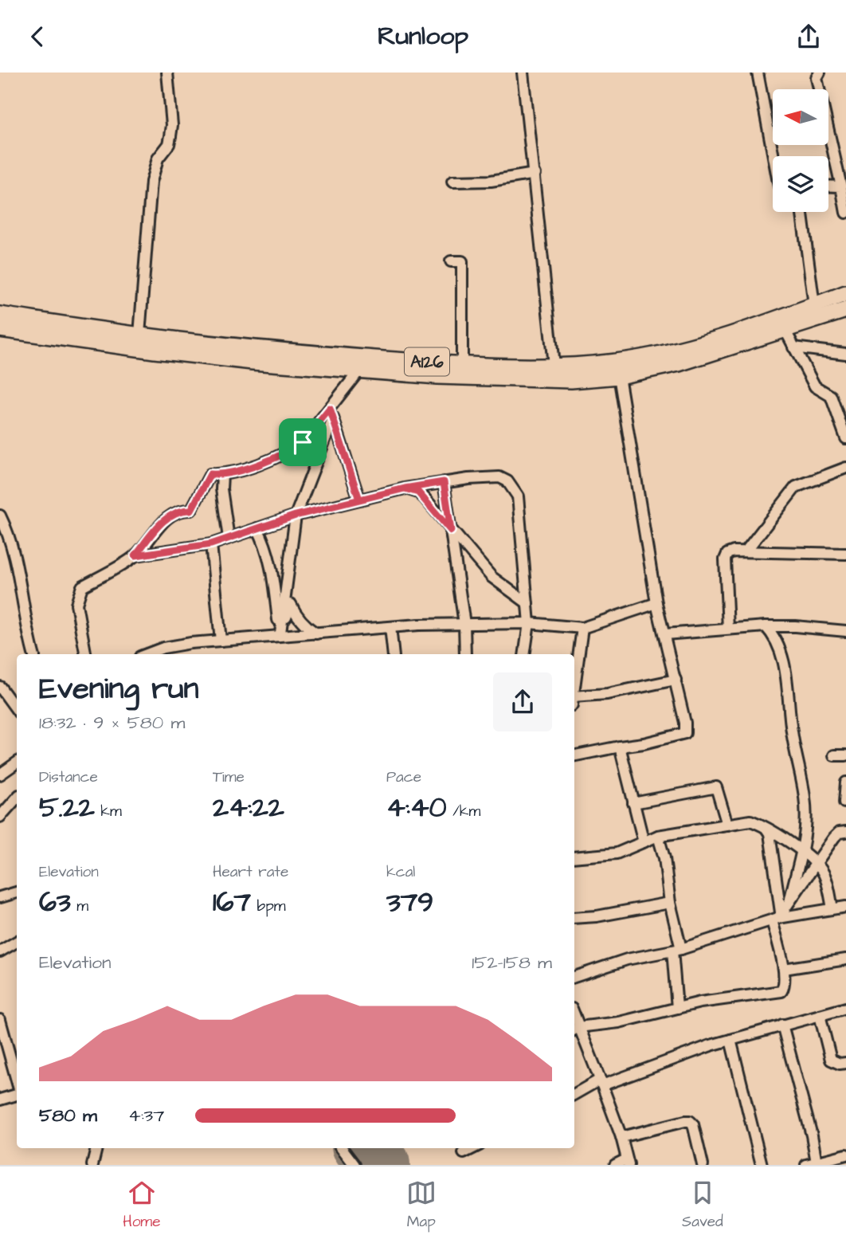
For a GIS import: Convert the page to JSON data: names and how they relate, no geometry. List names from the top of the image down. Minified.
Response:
{"streets":{"highway":["A126"]},"north":"left","page":{"header":"Runloop","heading":["Evening run","18:32 · 9 × 580 m"],"stats":[["Distance","5.22 km"],["Time","24:22"],["Pace","4:40 /km"],["Elevation","63 m"],["Heart rate","167 bpm"],["kcal","379"]],"chart":["Elevation","152–158 m"],"list":[{"name":"580 m","note":"4:37"}],"tabs":["Home","Map","Saved"]}}
